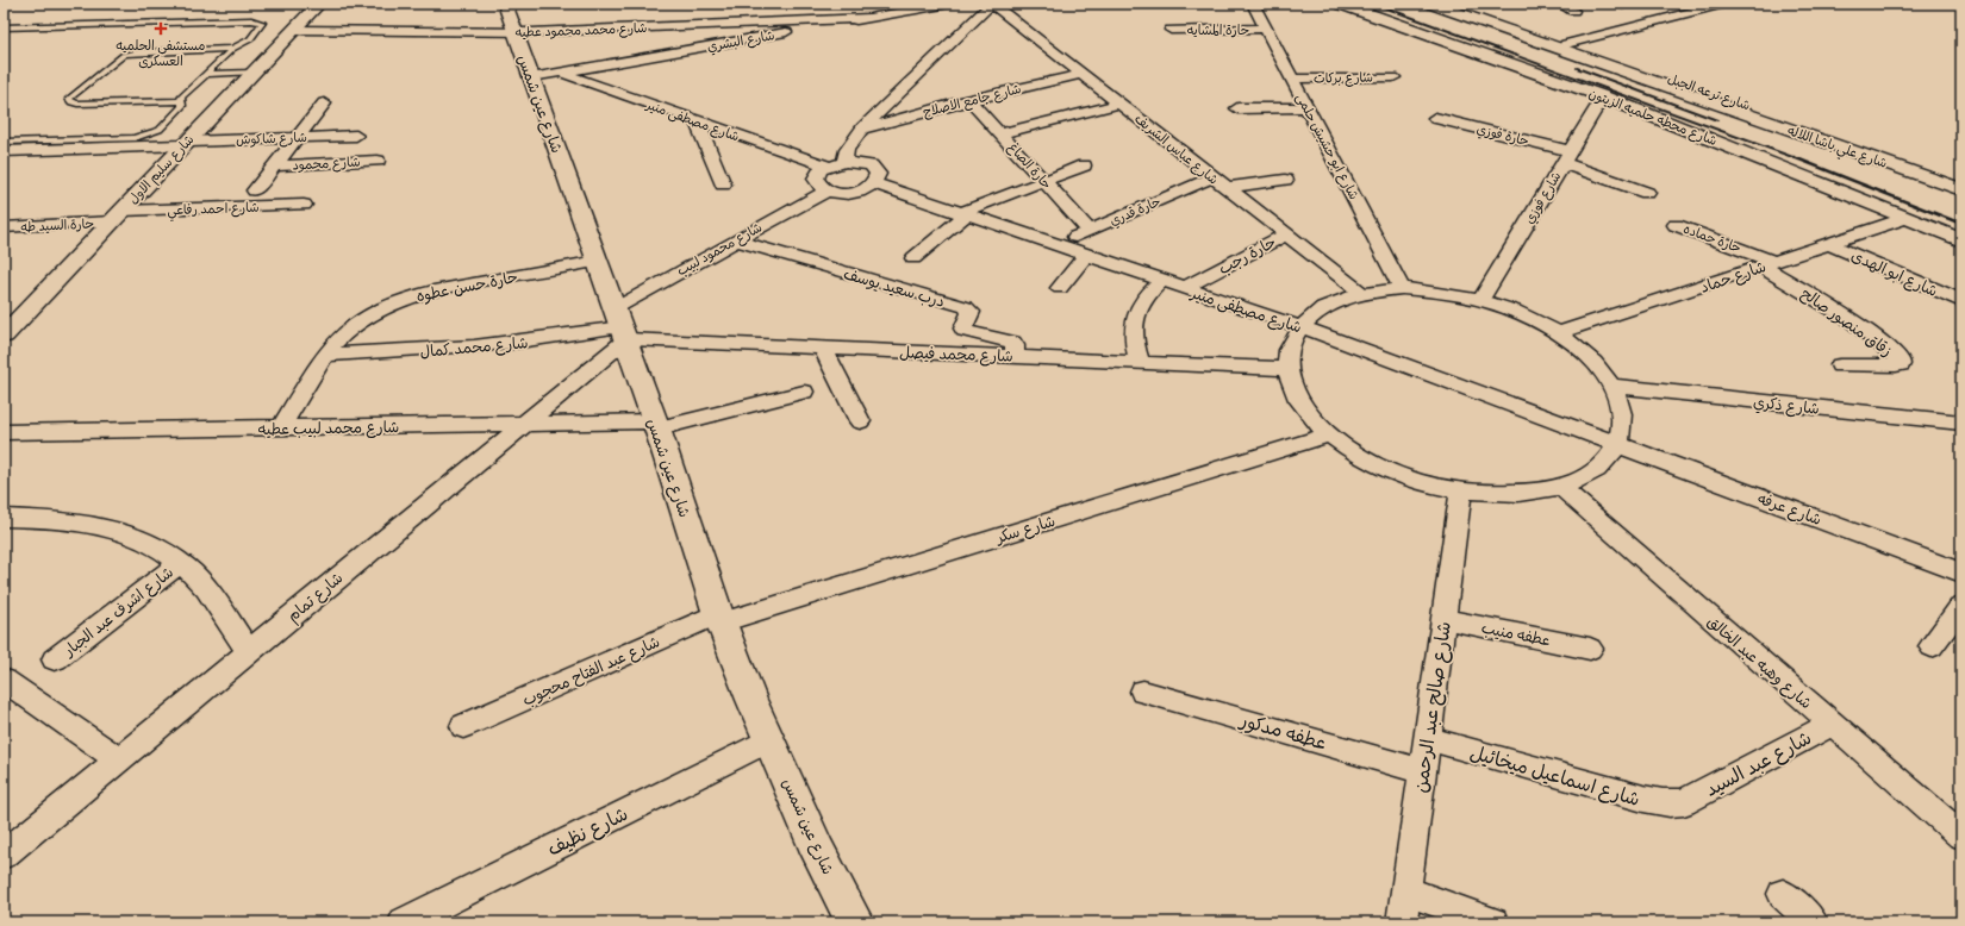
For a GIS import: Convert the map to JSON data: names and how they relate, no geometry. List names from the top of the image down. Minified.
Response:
{"streets":{"street":["شارع محمد محمود عطيه","حارة المشايه","شارع البشري","شارع بركات","شارع ترعه الجبل","شارع جامع الاصلاح","شارع عين شمس","شارع محطه حلميه الزيتون","شارع مصطفى منير","حارة فوزي","شارع شاكوش","شارع ابو حشيش حلمى","شارع علي باشا اللاله","شارع عباس الشريف","شارع محمود","حارة الصاغ","شارع سليم الاول","شارع فوزي","شارع احمد رفاعي","حارة قدري","حارة السيد طه","حارة حماده","شارع محمود لبيب","حارة رجب","شارع ابو الهدى","شارع حماد","حارة حسن عطوه","درب سعيد يوسف","زقاق منصور صالح","شارع محمد كمال","شارع محمد فيصل","شارع ذكري","شارع محمد لبيب عطيه","شارع عرفه","شارع سكر","شارع تمام","شارع اشرف عبد الجبار","عطفه منيب","شارع وهبه عبد الخالق","شارع عبد الفتاح محجوب","شارع صالح عبد الرحمن","عطفه مدكور","شارع عبد السيد","شارع اسماعيل ميخائيل","شارع نظيف"]},"crossings":[["شارع محمد محمود عطيه","شارع البشري"],["شارع محمد محمود عطيه","شارع عين شمس"],["شارع محمد محمود عطيه","شارع سليم الاول"],["حارة المشايه","شارع ابو حشيش حلمى"],["شارع البشري","شارع عين شمس"],["شارع البشري","شارع مصطفى منير"],["شارع بركات","شارع ابو حشيش حلمى"],["شارع ترعه الجبل","شارع علي باشا اللاله"],["شارع جامع الاصلاح","شارع عباس الشريف"],["شارع جامع الاصلاح","حارة الصاغ"],["شارع عين شمس","شارع محمود لبيب"],["شارع عين شمس","حارة حسن عطوه"],["شارع عين شمس","شارع محمد كمال"],["شارع عين شمس","شارع محمد فيصل"],["شارع عين شمس","شارع محمد لبيب عطيه"],["شارع عين شمس","شارع سكر"],["شارع عين شمس","شارع تمام"],["شارع عين شمس","شارع عبد الفتاح محجوب"],["شارع عين شمس","شارع نظيف"],["شارع محطه حلميه الزيتون","شارع فوزي"],["شارع محطه حلميه الزيتون","شارع حماد"],["شارع مصطفى منير","حارة قدري"],["شارع مصطفى منير","حارة رجب"],["شارع مصطفى منير","شارع عرفه"],["حارة فوزي","شارع فوزي"],["شارع شاكوش","شارع سليم الاول"],["شارع عباس الشريف","حارة قدري"],["شارع عباس الشريف","حارة رجب"],["حارة الصاغ","حارة قدري"],["شارع سليم الاول","شارع احمد رفاعي"],["شارع سليم الاول","حارة السيد طه"],["شارع احمد رفاعي","حارة السيد طه"],["حارة حماده","شارع حماد"],["حارة حماده","زقاق منصور صالح"],["شارع محمود لبيب","درب سعيد يوسف"],["شارع محمود لبيب","شارع محمد كمال"],["شارع محمود لبيب","شارع محمد فيصل"],["شارع محمود لبيب","شارع تمام"],["شارع ابو الهدى","شارع حماد"],["شارع حماد","زقاق منصور صالح"],["حارة حسن عطوه","شارع محمد كمال"],["حارة حسن عطوه","شارع محمد لبيب عطيه"],["درب سعيد يوسف","شارع محمد فيصل"],["شارع محمد كمال","شارع محمد فيصل"],["شارع محمد كمال","شارع تمام"],["شارع محمد فيصل","شارع تمام"],["شارع محمد لبيب عطيه","شارع تمام"],["شارع سكر","شارع عبد الفتاح محجوب"],["عطفه منيب","شارع صالح عبد الرحمن"],["شارع وهبه عبد الخالق","شارع عبد السيد"],["شارع صالح عبد الرحمن","عطفه مدكور"],["شارع صالح عبد الرحمن","شارع اسماعيل ميخائيل"],["شارع عبد السيد","شارع اسماعيل ميخائيل"]],"places":{"health":["مستشفى الحلميه العسكرى"]}}
